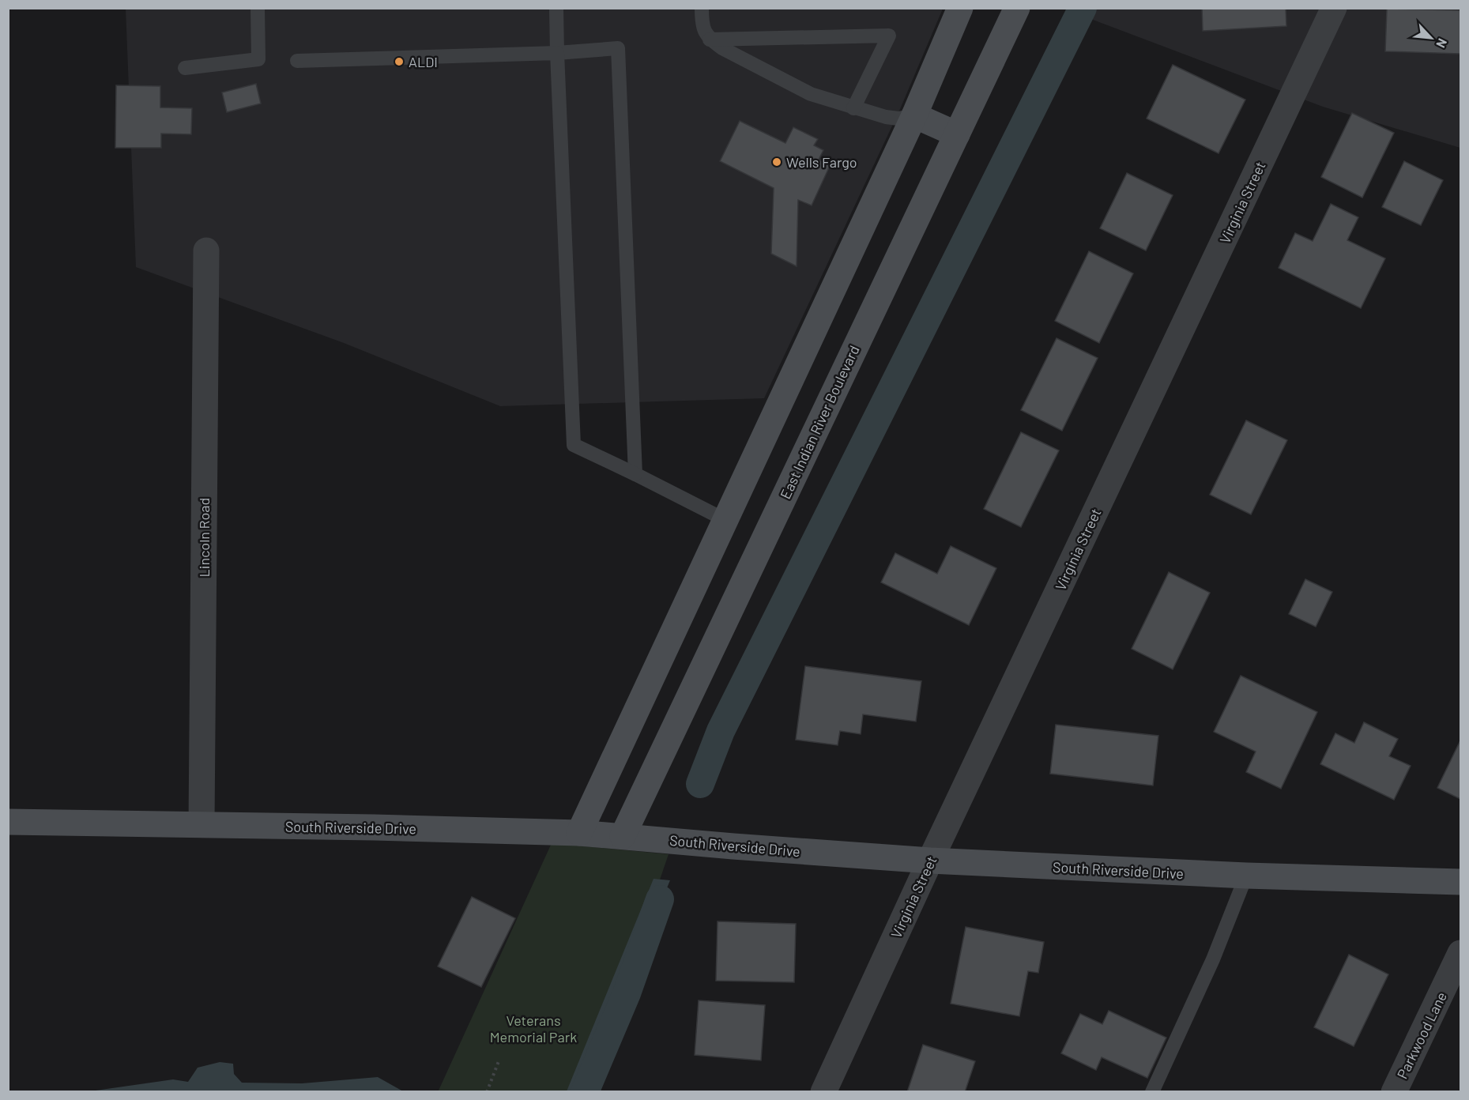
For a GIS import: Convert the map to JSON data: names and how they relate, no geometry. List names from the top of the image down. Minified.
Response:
{"streets":{"street":["Virginia Street","East Indian River Boulevard","Lincoln Road","South Riverside Drive","Parkwood Lane"]},"crossings":[["Virginia Street","South Riverside Drive"],["East Indian River Boulevard","South Riverside Drive"],["Lincoln Road","South Riverside Drive"]],"parks":["Veterans Memorial Park"],"places":["ALDI","Wells Fargo"],"north":"bottom right"}
